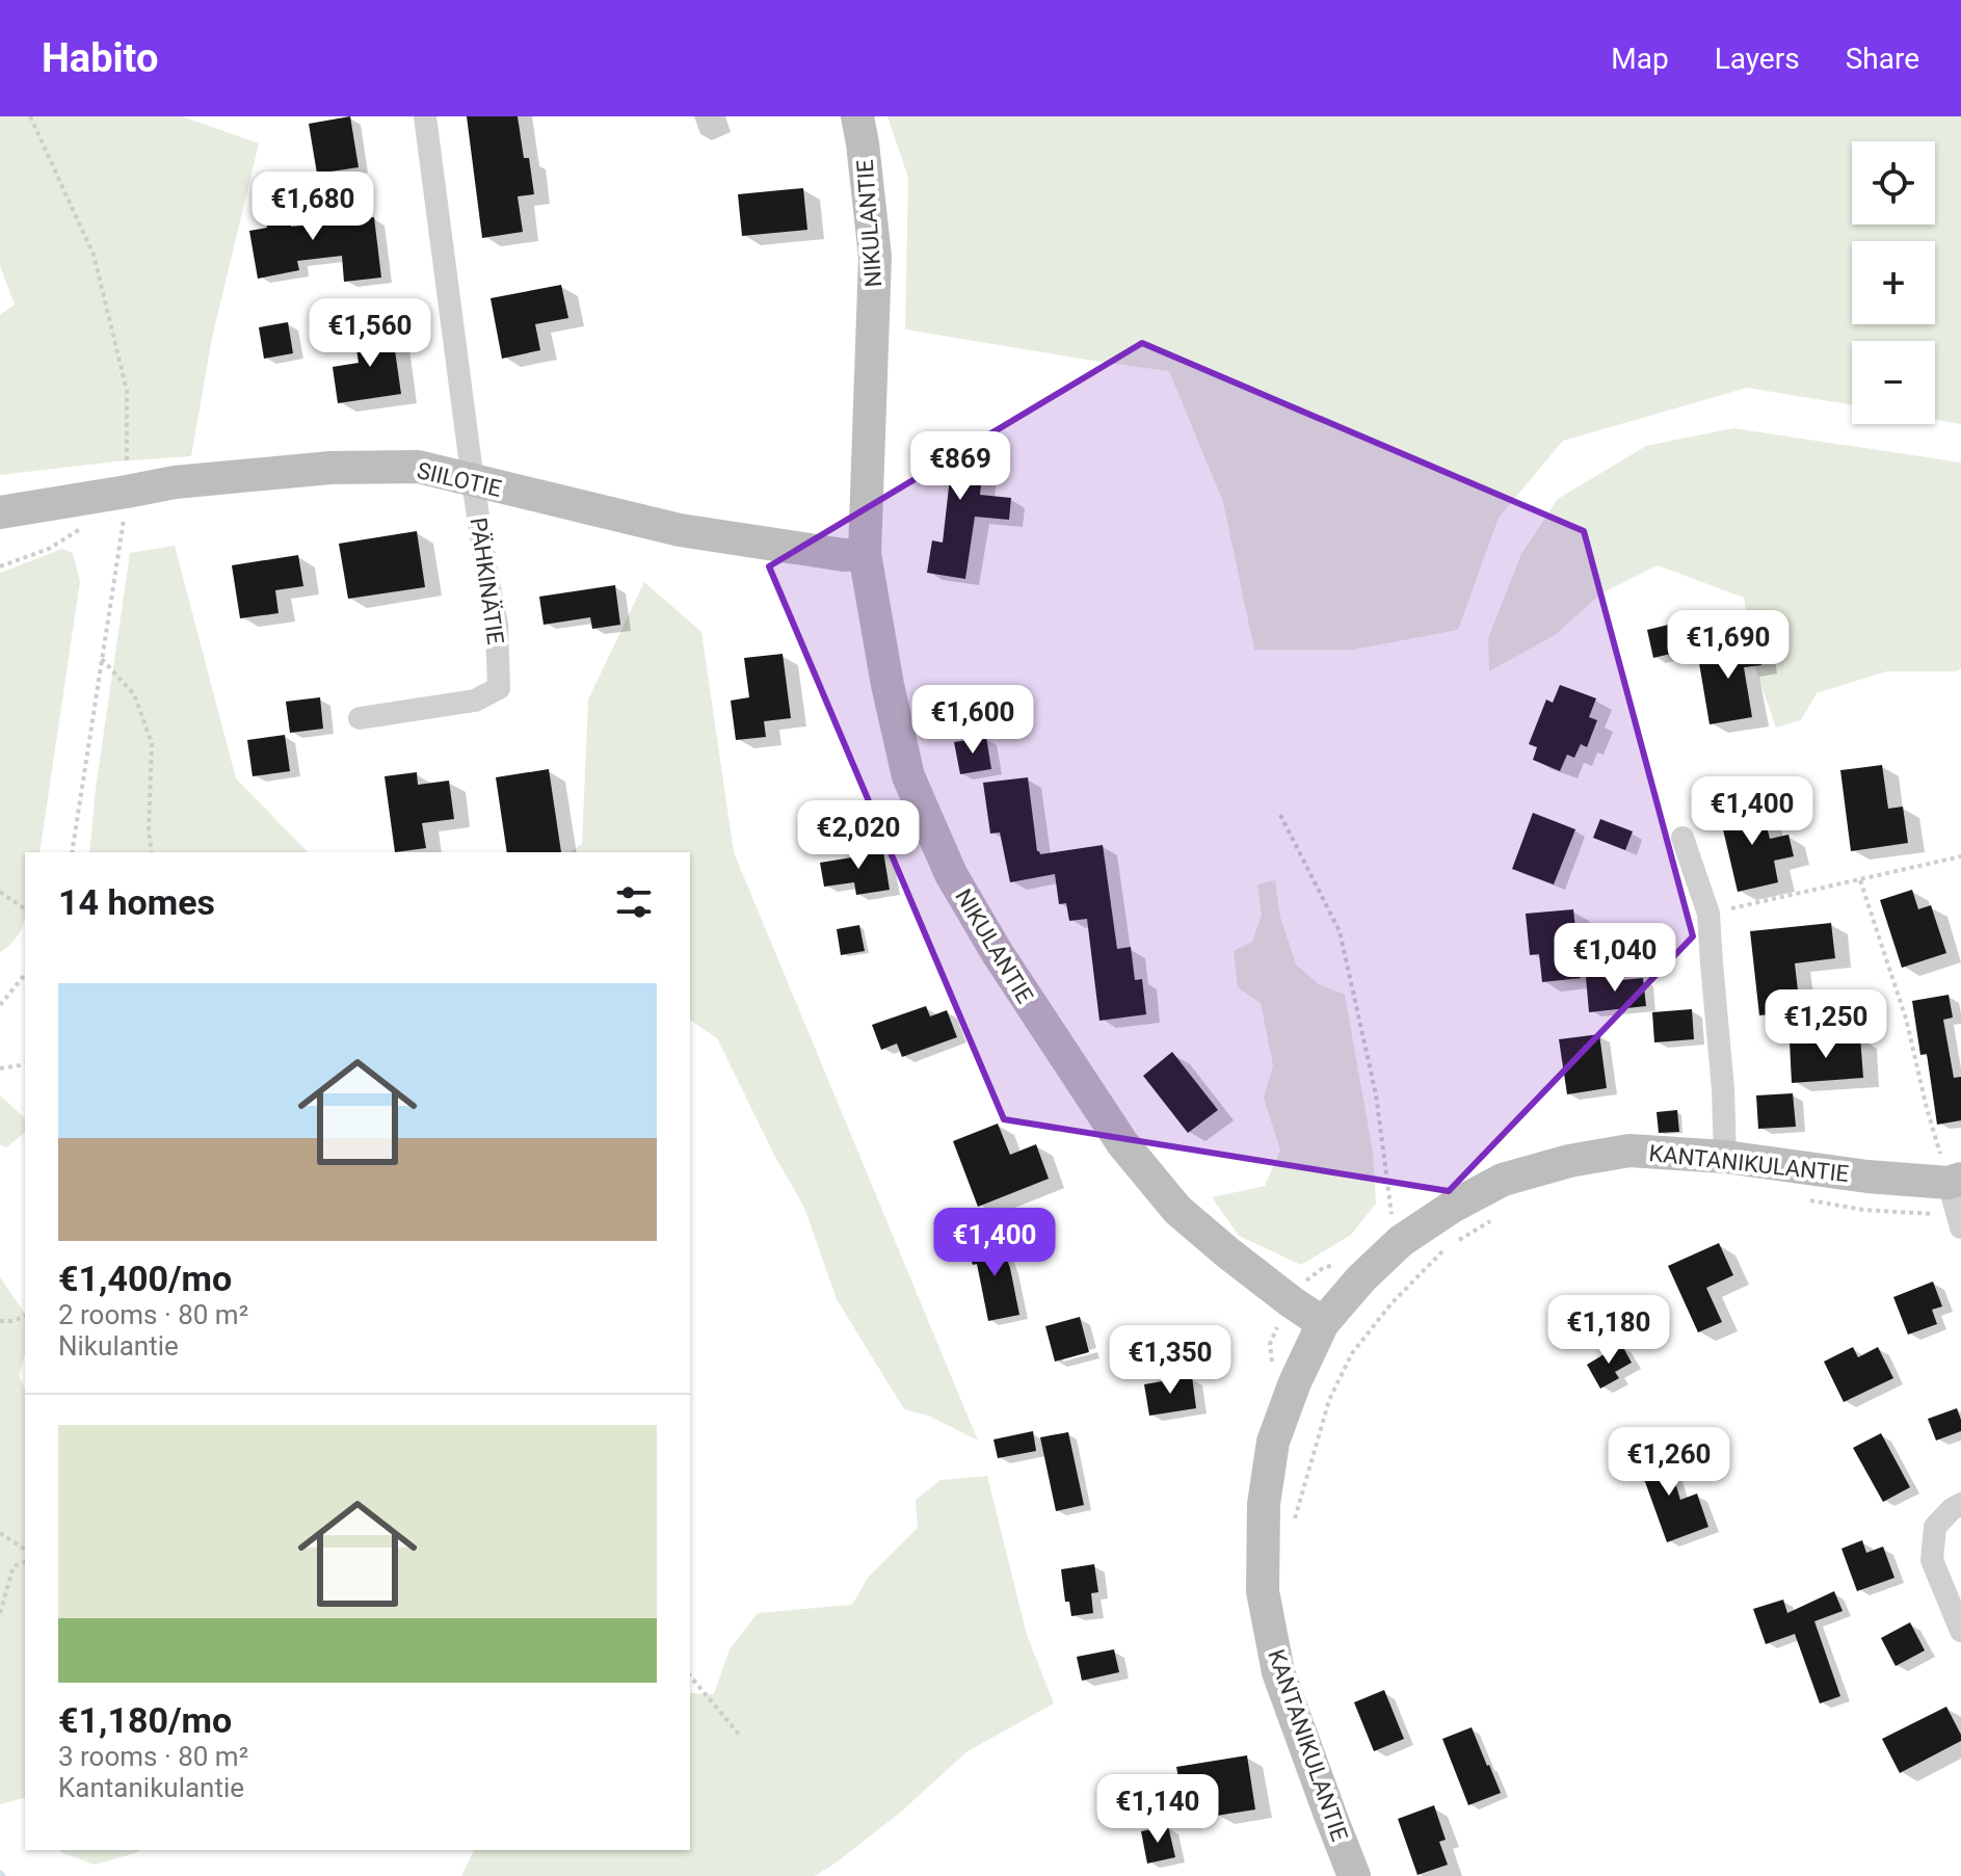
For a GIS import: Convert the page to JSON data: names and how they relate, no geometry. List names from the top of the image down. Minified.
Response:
{"streets":{"street":["NIKULANTIE","SIILOTIE","PÄHKINÄTIE","KANTANIKULANTIE"]},"crossings":[["NIKULANTIE","SIILOTIE"],["NIKULANTIE","KANTANIKULANTIE"],["SIILOTIE","PÄHKINÄTIE"]],"page":{"header":"Habito","nav":["Map","Layers","Share"],"map_buttons":["+","−"],"price":["€1,680","€1,560","€869","€1,690","€1,600","€1,400","€2,020","€1,040","€1,250","€1,400","€1,180","€1,350","€1,260","€1,140"],"heading":"14 homes","list":[{"name":"€1,400/mo","note":"2 rooms · 80 m² · Nikulantie"},{"name":"€1,180/mo","note":"3 rooms · 80 m² · Kantanikulantie"}]}}
